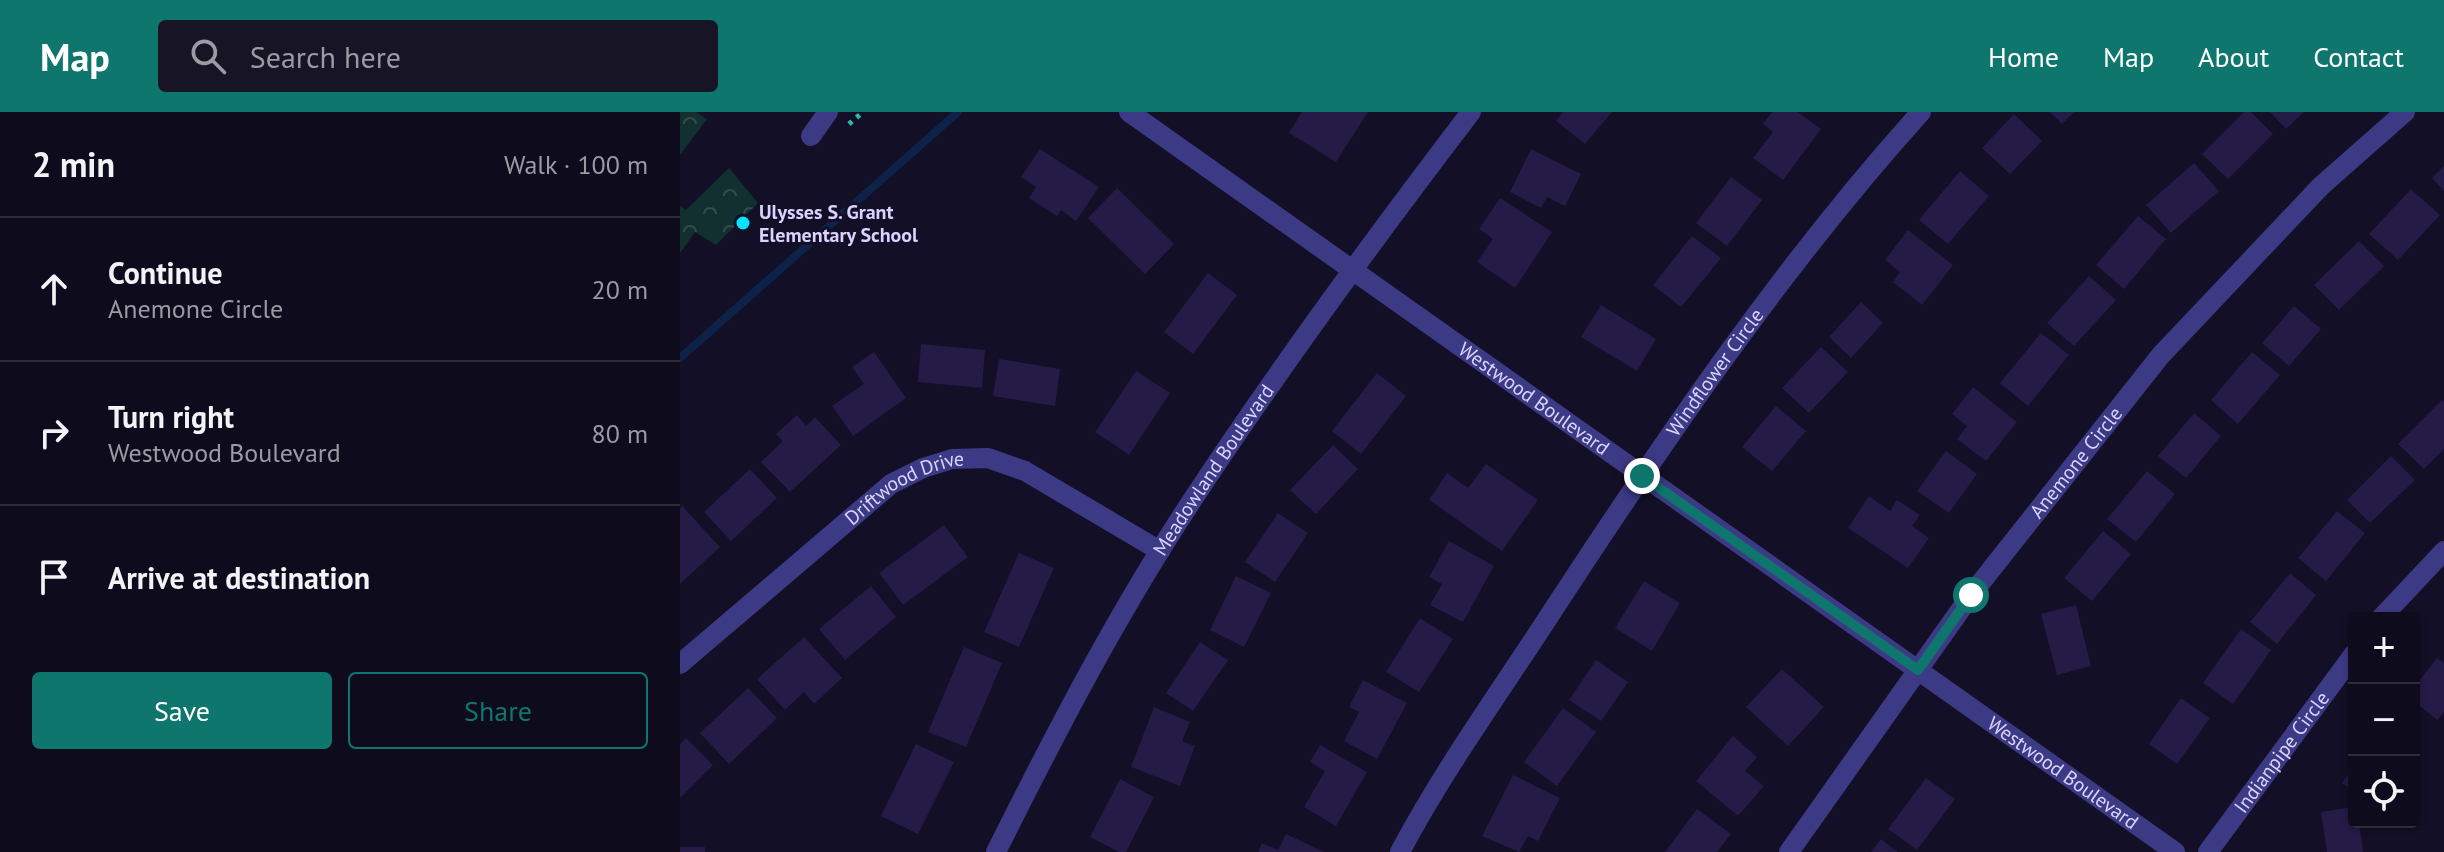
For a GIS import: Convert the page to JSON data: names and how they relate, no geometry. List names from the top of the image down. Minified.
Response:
{"streets":{"street":["Windflower Circle","Westwood Boulevard","Anemone Circle","Meadowland Boulevard","Driftwood Drive","Indianpipe Circle"]},"crossings":[["Windflower Circle","Westwood Boulevard"],["Westwood Boulevard","Anemone Circle"],["Westwood Boulevard","Meadowland Boulevard"],["Meadowland Boulevard","Driftwood Drive"]],"places":["Ulysses S. Grant Elementary School"],"page":{"header":"Map","search":"Search here","nav":["Home","Map","About","Contact"],"heading":["2 min","Walk · 100 m"],"list":[["Continue","Anemone Circle","20 m"],["Turn right","Westwood Boulevard","80 m"],"Arrive at destination"],"map_buttons":["+","−"],"buttons":["Save","Share"]}}
